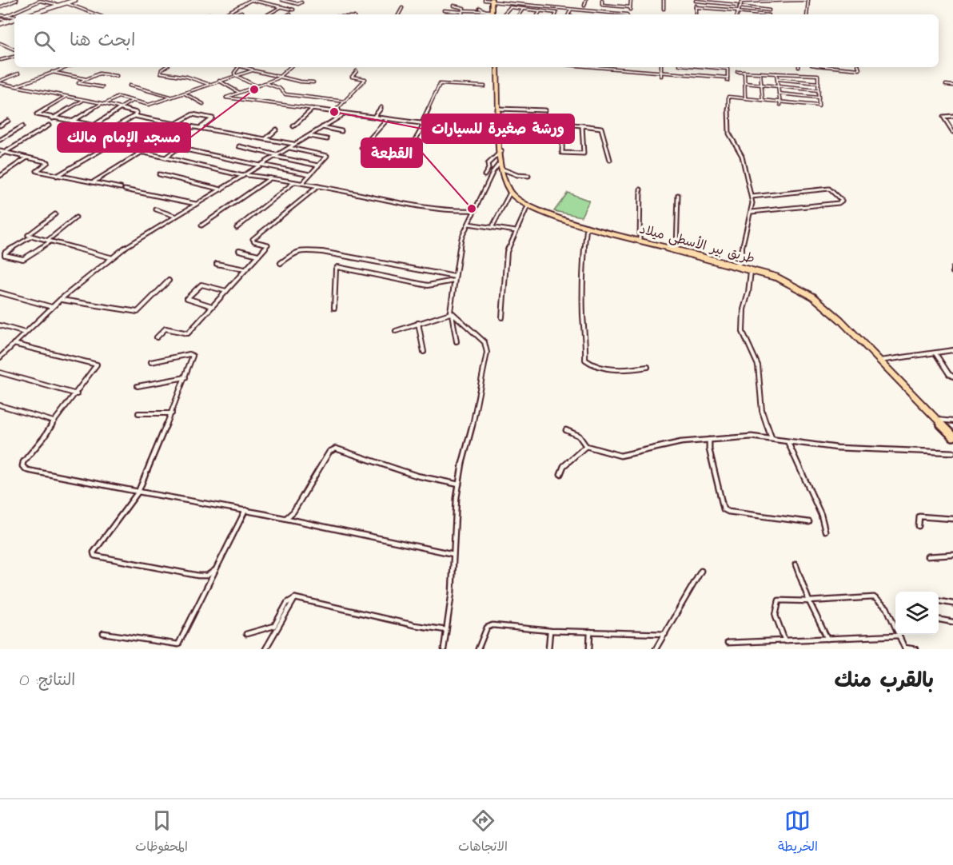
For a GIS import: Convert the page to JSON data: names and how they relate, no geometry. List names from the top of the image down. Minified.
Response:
{"streets":{"main road":["طريق بير الأسطى ميلاد"]},"places":["مسجد الإمام مالك","ورشة صغيرة للسيارات","القطعة"],"page":{"search":"ابحث هنا","heading":["بالقرب منك","النتائج: 0"],"nav":["الخريطة","الاتجاهات","المحفوظات"]}}
